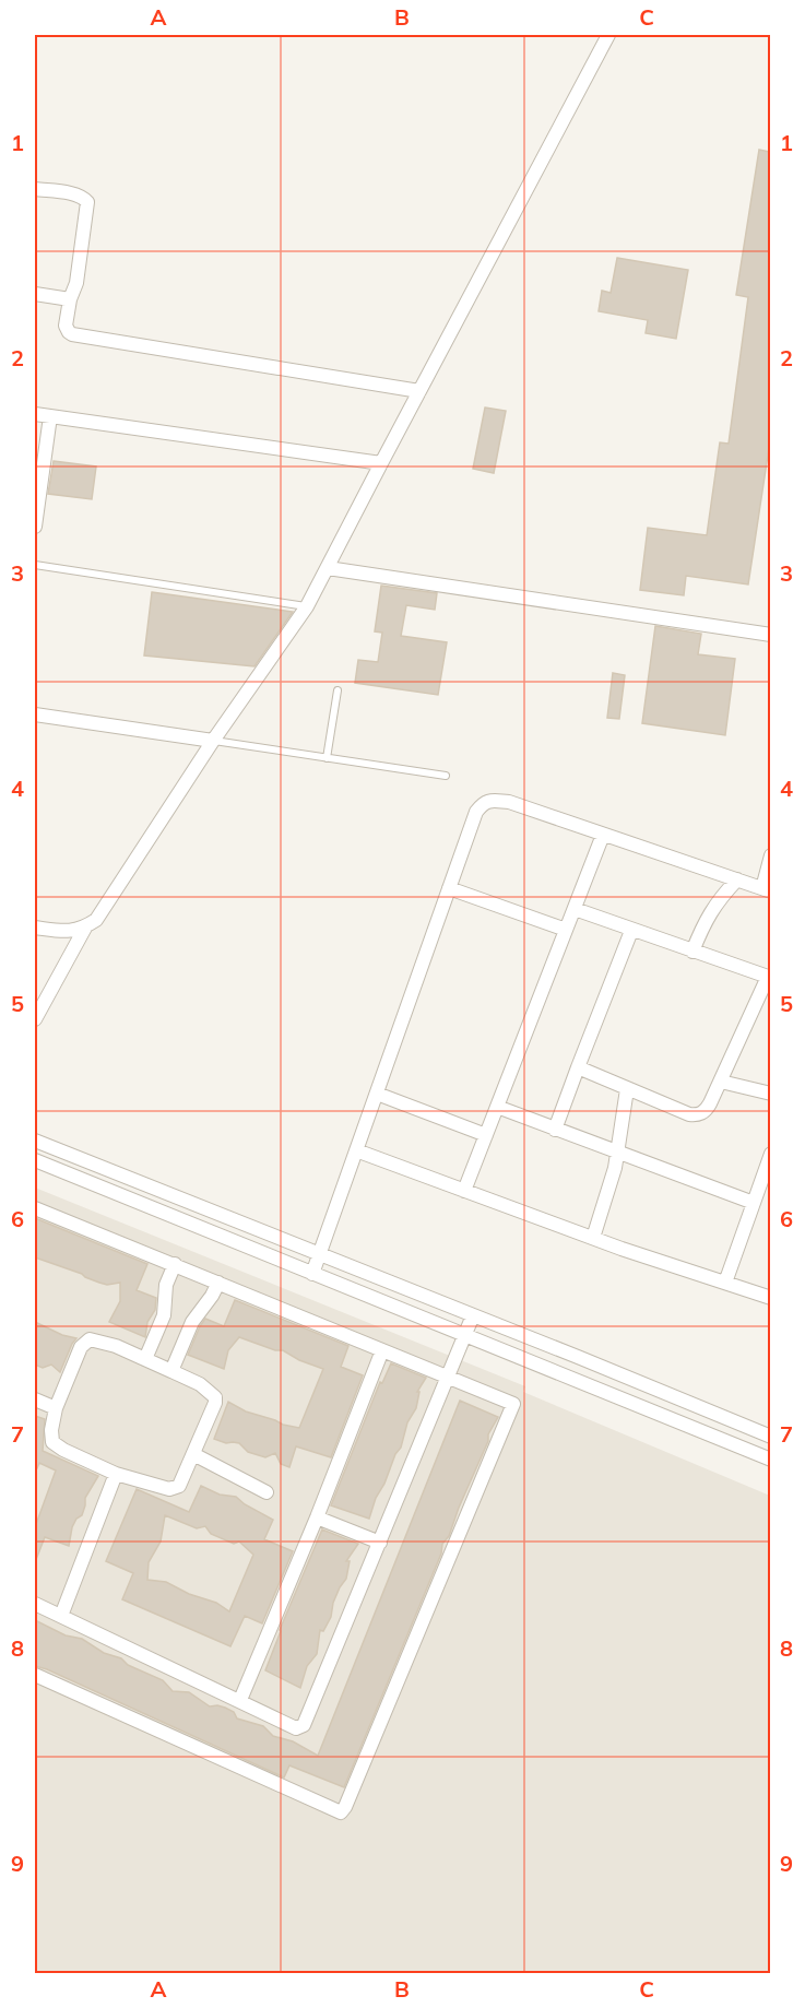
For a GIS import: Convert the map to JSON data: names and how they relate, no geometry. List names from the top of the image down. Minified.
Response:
{"grid":{"columns":["A","B","C"],"rows":["1","2","3","4","5","6","7","8","9"]}}
